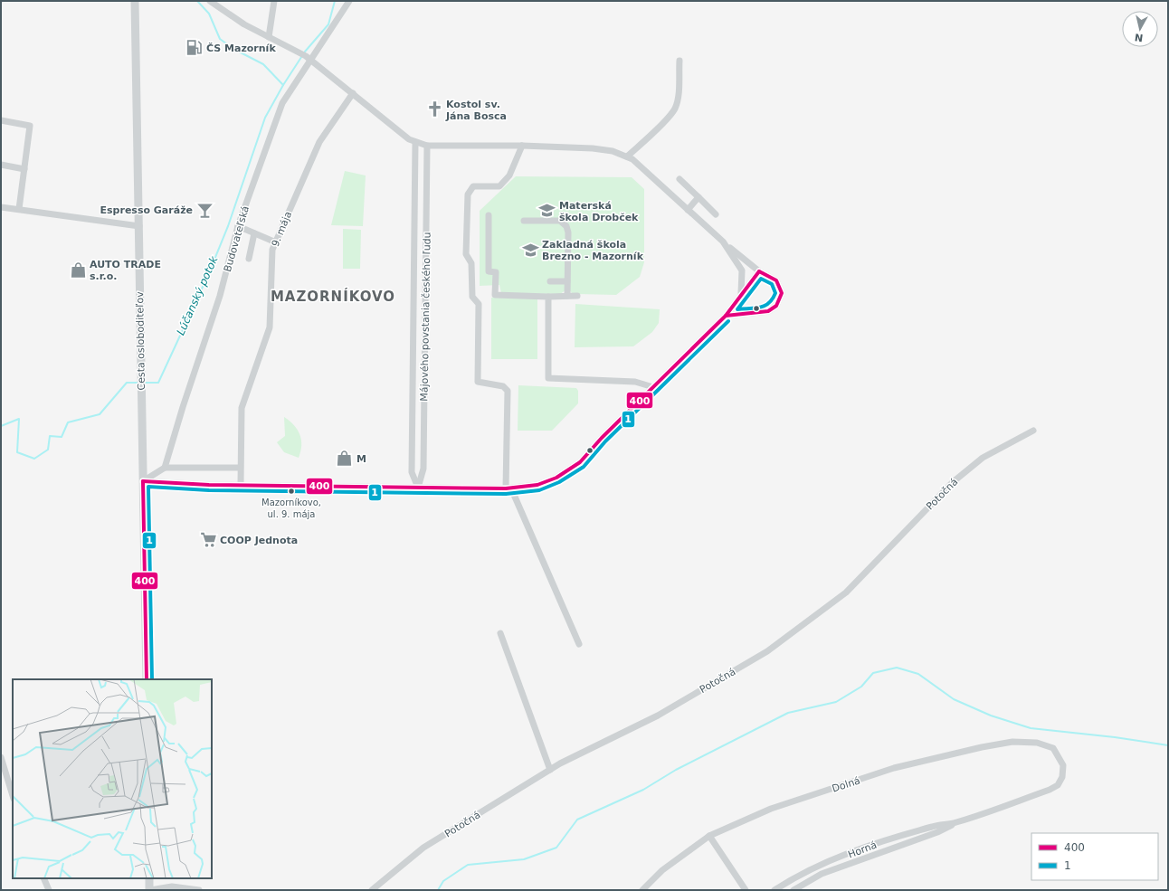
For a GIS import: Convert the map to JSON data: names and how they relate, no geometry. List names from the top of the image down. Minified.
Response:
{"streets":{"main road":["Cesta osloboditeľov"],"street":["9. mája","Budovateľská","Májového povstania českého ľudu","Potočná","Dolná","Horná"]},"crossings":[["Dolná","Horná"]],"districts":["MAZORNÍKOVO"],"water":["Lúčanský potok"],"places":{"fuel station":["ČS Mazorník"],"church":["Kostol sv. Jána Bosca"],"bar":["Espresso Garáže"],"school or university":["Materská škola Drobček","Zakladná škola Brezno - Mazorník"],"shop":["AUTO TRADE s.r.o.","M"],"other":["Mazorníkovo, ul. 9. mája"],"supermarket":["COOP Jednota"]},"lines":["transit line 400","transit line 1"],"legend":["400","1"],"north":"bottom"}
